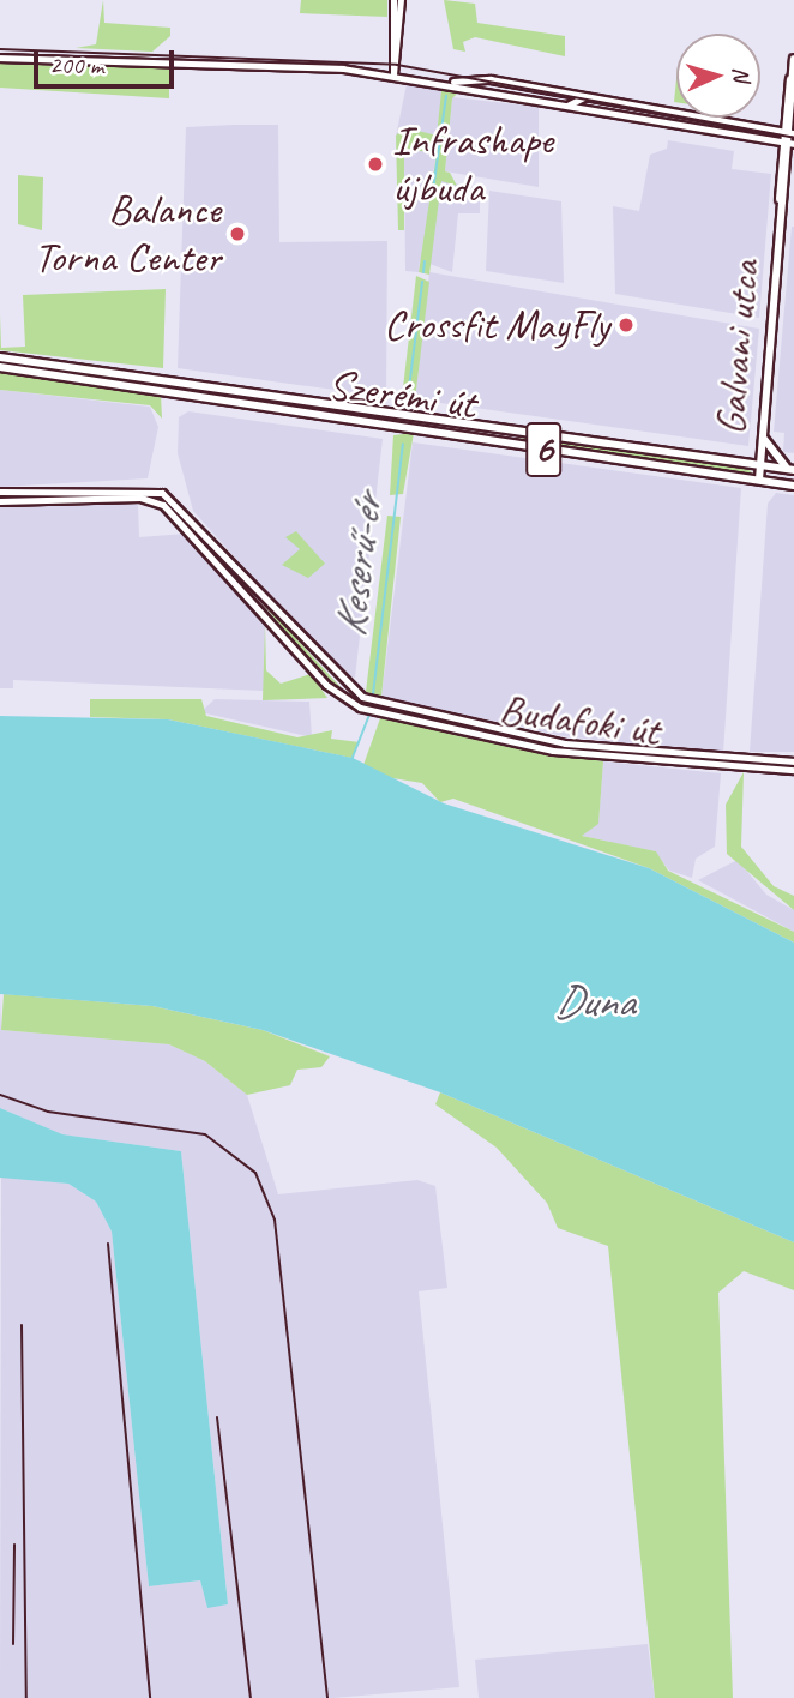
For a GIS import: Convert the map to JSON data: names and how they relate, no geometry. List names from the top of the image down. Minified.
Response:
{"streets":{"main road":["Galvani utca","Szerémi út","6","Budafoki út"]},"crossings":[["Galvani utca","Szerémi út"]],"water":["Keserű-ér","Duna"],"places":["Infrashape újbuda","Balance Torna Center","Crossfit MayFly"],"scale_bar":"200 m","north":"right"}
